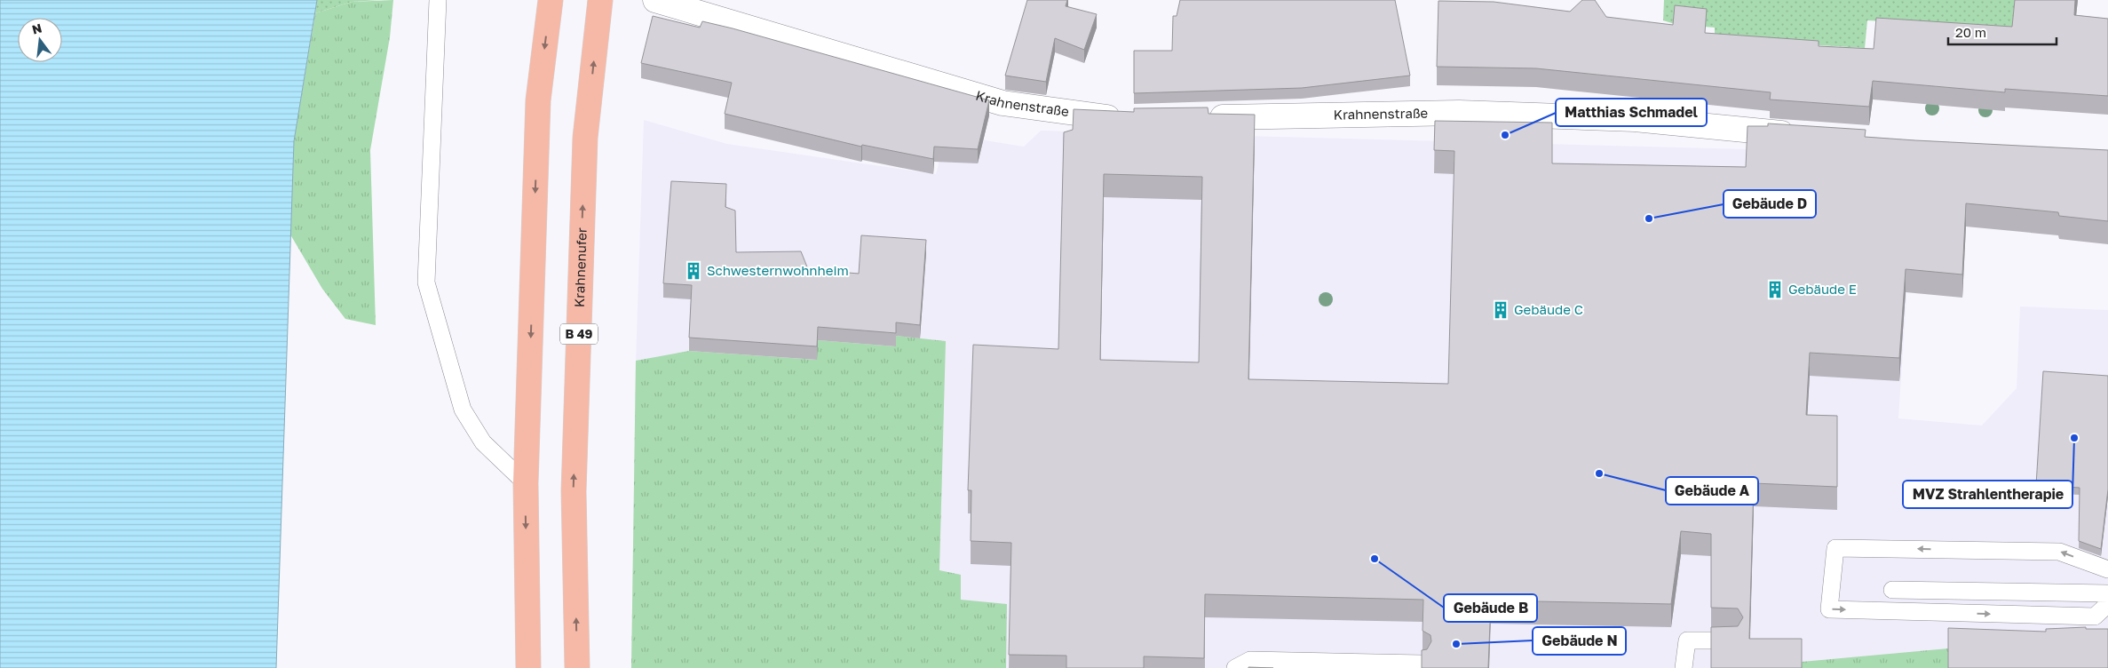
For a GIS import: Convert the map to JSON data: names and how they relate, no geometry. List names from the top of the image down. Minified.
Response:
{"streets":{"main road":["Krahnenufer","B 49"],"street":["Krahnenstraße"]},"places":{"other":["Matthias Schmadel","Gebäude D","MVZ Strahlentherapie","Gebäude A","Gebäude B","Gebäude N"],"building":["Schwesternwohnheim","Gebäude E","Gebäude C"]},"scale_bar":"20 m","north":"top"}
